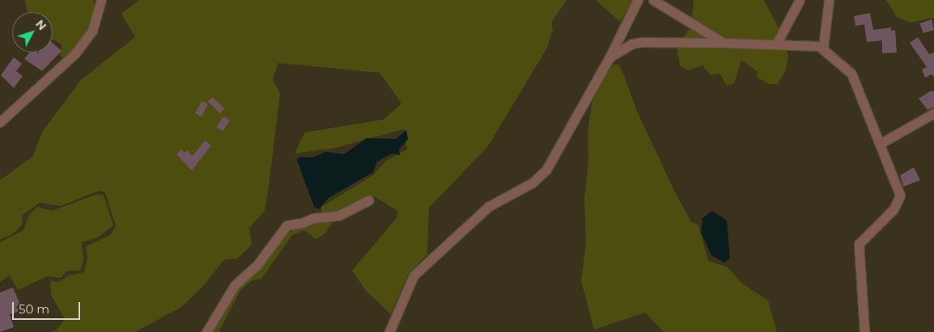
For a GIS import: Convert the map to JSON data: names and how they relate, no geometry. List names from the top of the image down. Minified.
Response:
{"scale_bar":"50 m","north":"top right"}
